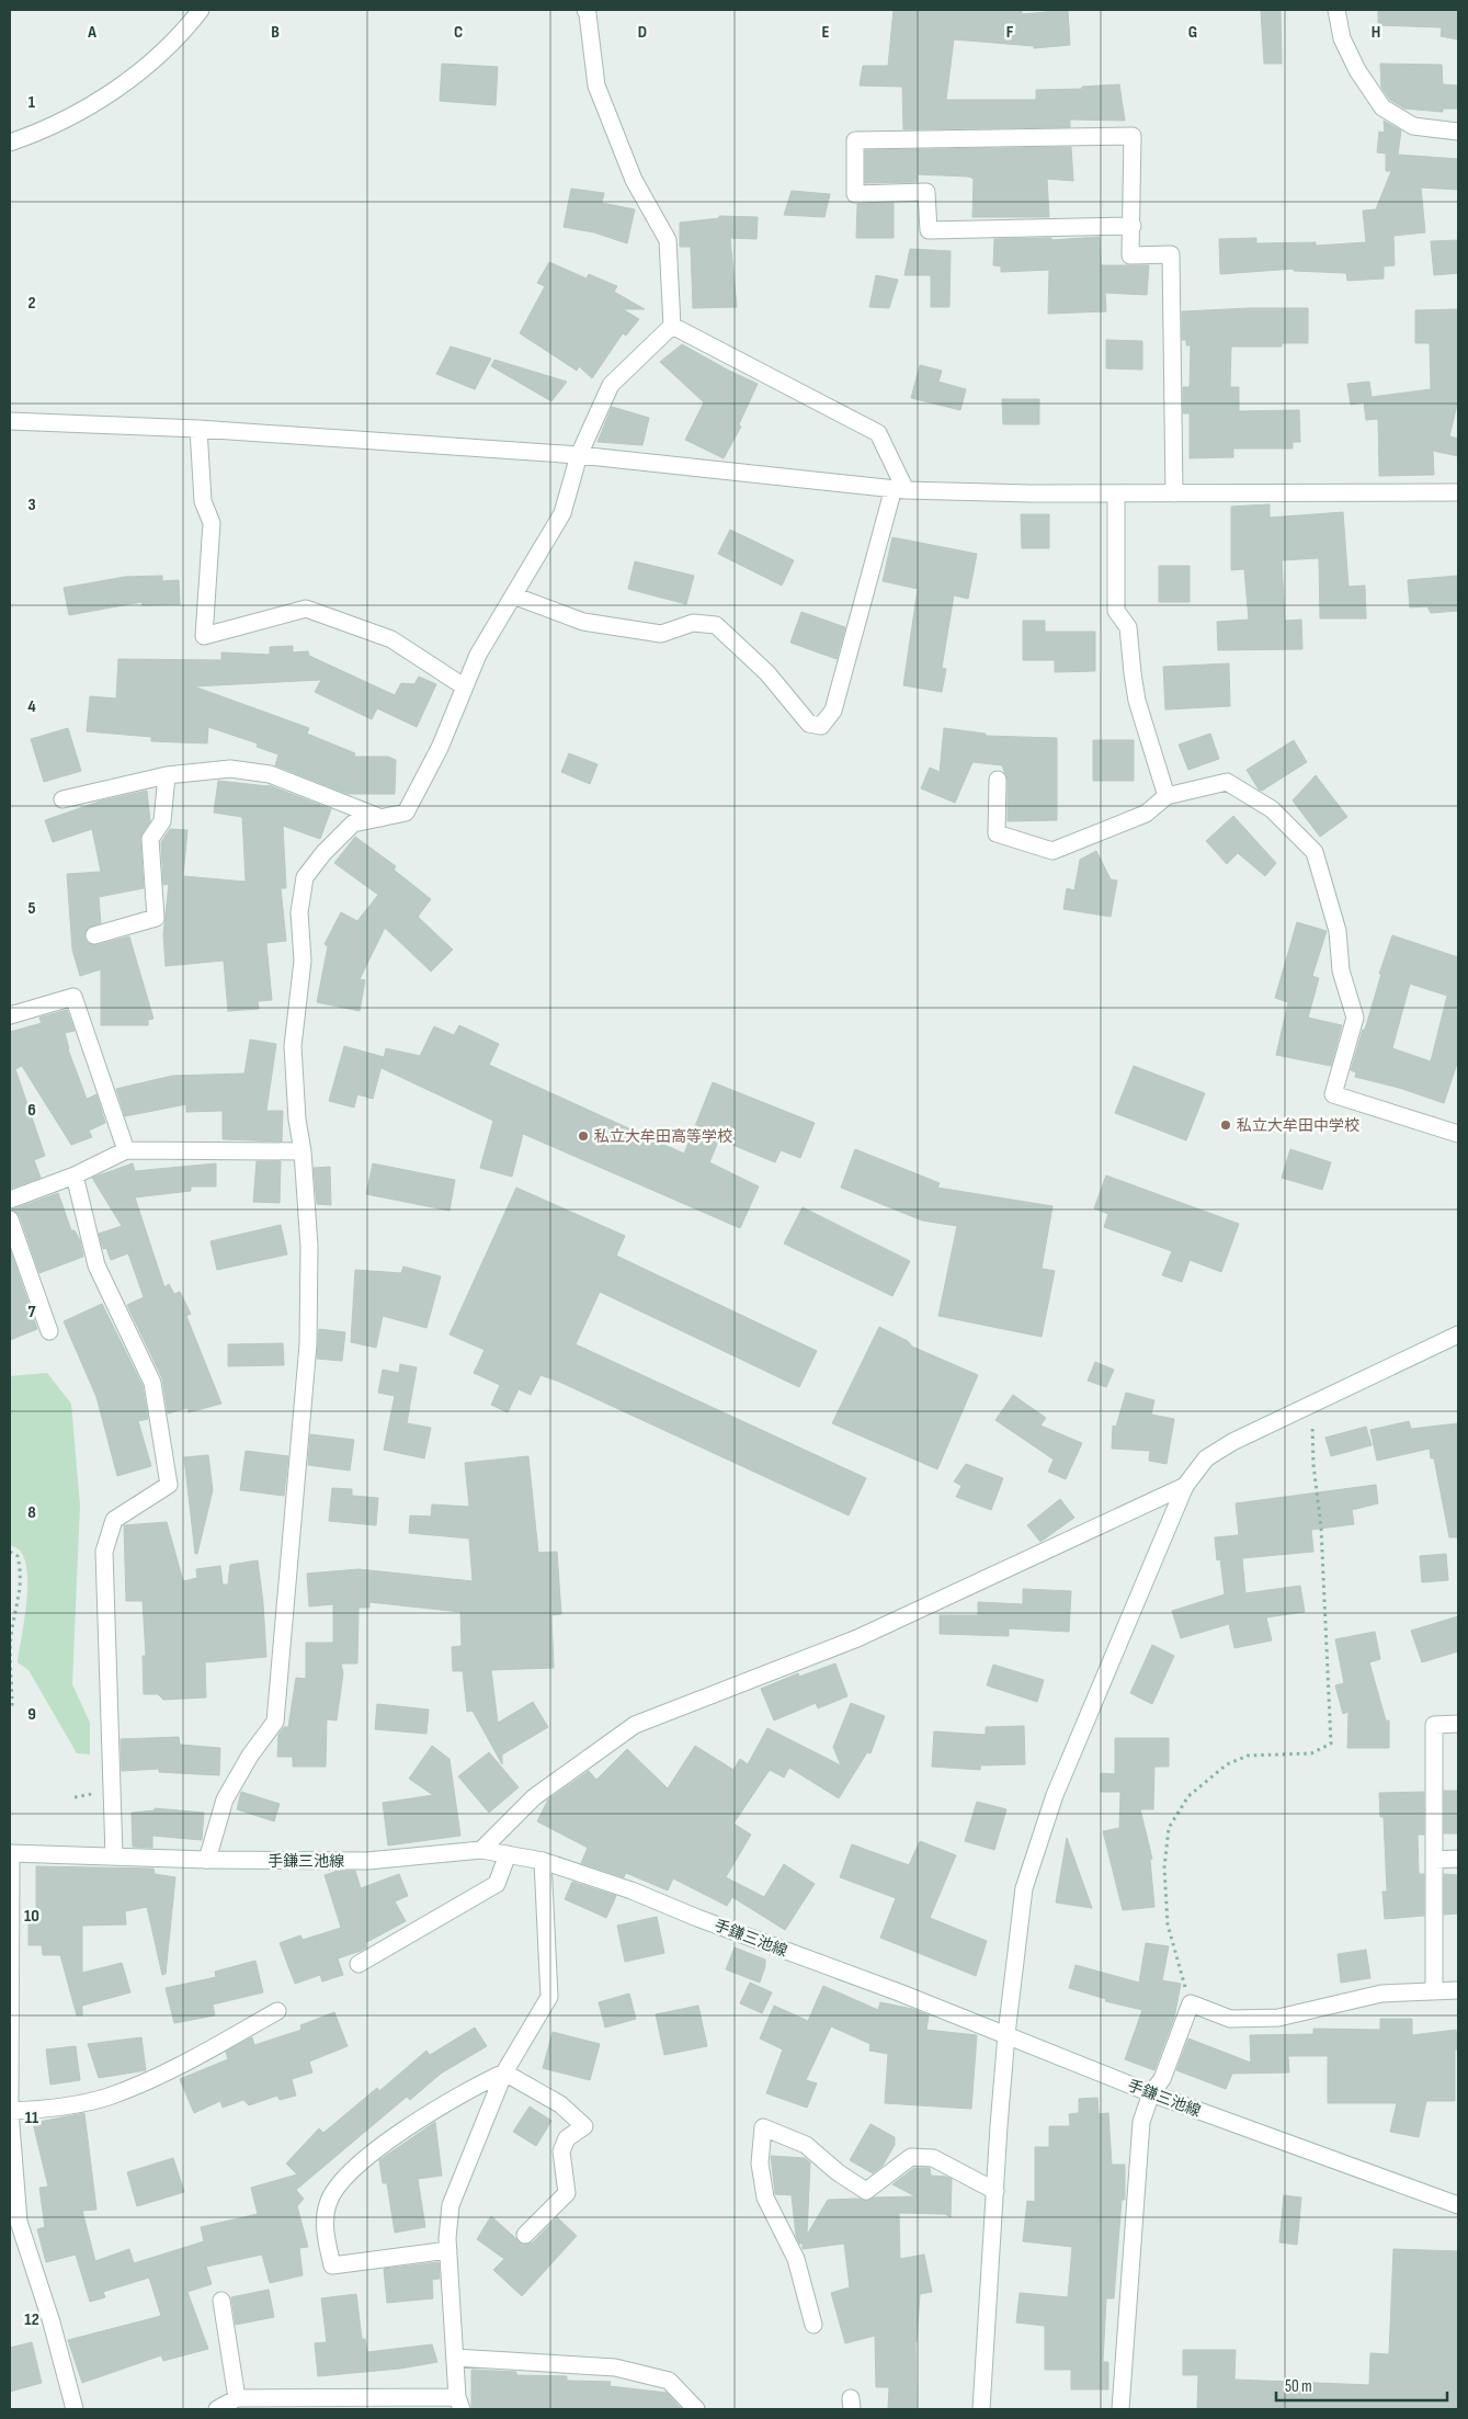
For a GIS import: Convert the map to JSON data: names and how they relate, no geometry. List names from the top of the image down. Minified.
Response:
{"streets":{"street":["手鎌三池線"]},"places":["私立大牟田中学校","私立大牟田高等学校"],"scale_bar":"50 m","grid":{"columns":["A","B","C","D","E","F","G","H"],"rows":["1","2","3","4","5","6","7","8","9","10","11","12"]}}
